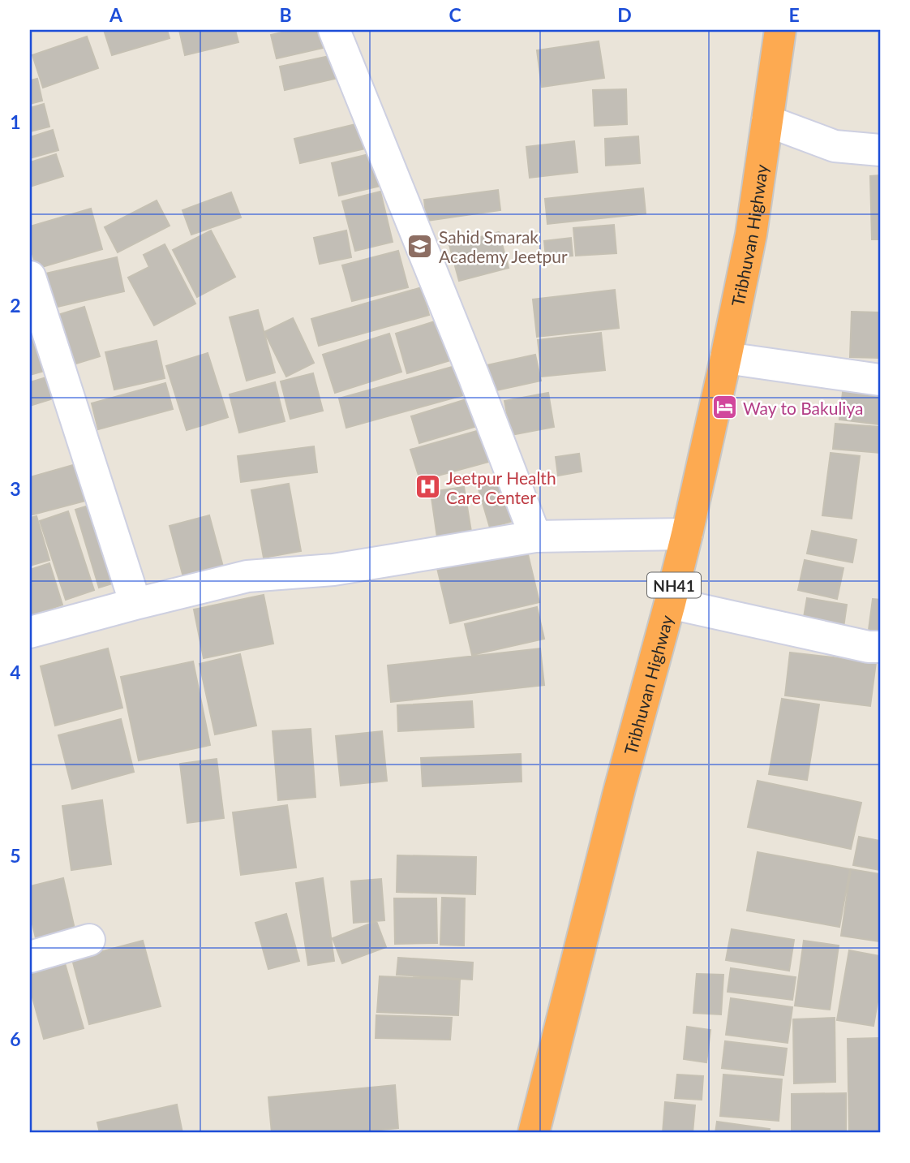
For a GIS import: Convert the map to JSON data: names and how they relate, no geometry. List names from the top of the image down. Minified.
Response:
{"streets":{"highway":["Tribhuvan Highway","NH41"]},"places":{"school or university":["Sahid Smarak Academy Jeetpur"],"hotel":["Way to Bakuliya"],"hospital":["Jeetpur Health Care Center"]},"grid":{"columns":["A","B","C","D","E"],"rows":["1","2","3","4","5","6"]}}
